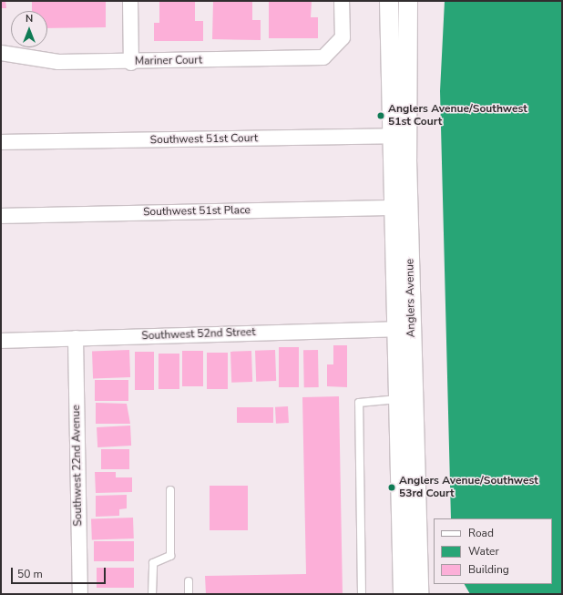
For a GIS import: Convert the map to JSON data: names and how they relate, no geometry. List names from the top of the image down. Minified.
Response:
{"streets":{"street":["Mariner Court","Southwest 51st Court","Southwest 51st Place","Anglers Avenue","Southwest 52nd Street","Southwest 22nd Avenue"]},"crossings":[["Southwest 51st Court","Anglers Avenue"],["Southwest 51st Place","Anglers Avenue"],["Anglers Avenue","Southwest 52nd Street"],["Southwest 52nd Street","Southwest 22nd Avenue"]],"places":["Anglers Avenue/Southwest 51st Court","Anglers Avenue/Southwest 53rd Court"],"legend":["Road","Water","Building"],"scale_bar":"50 m","north":"top"}
